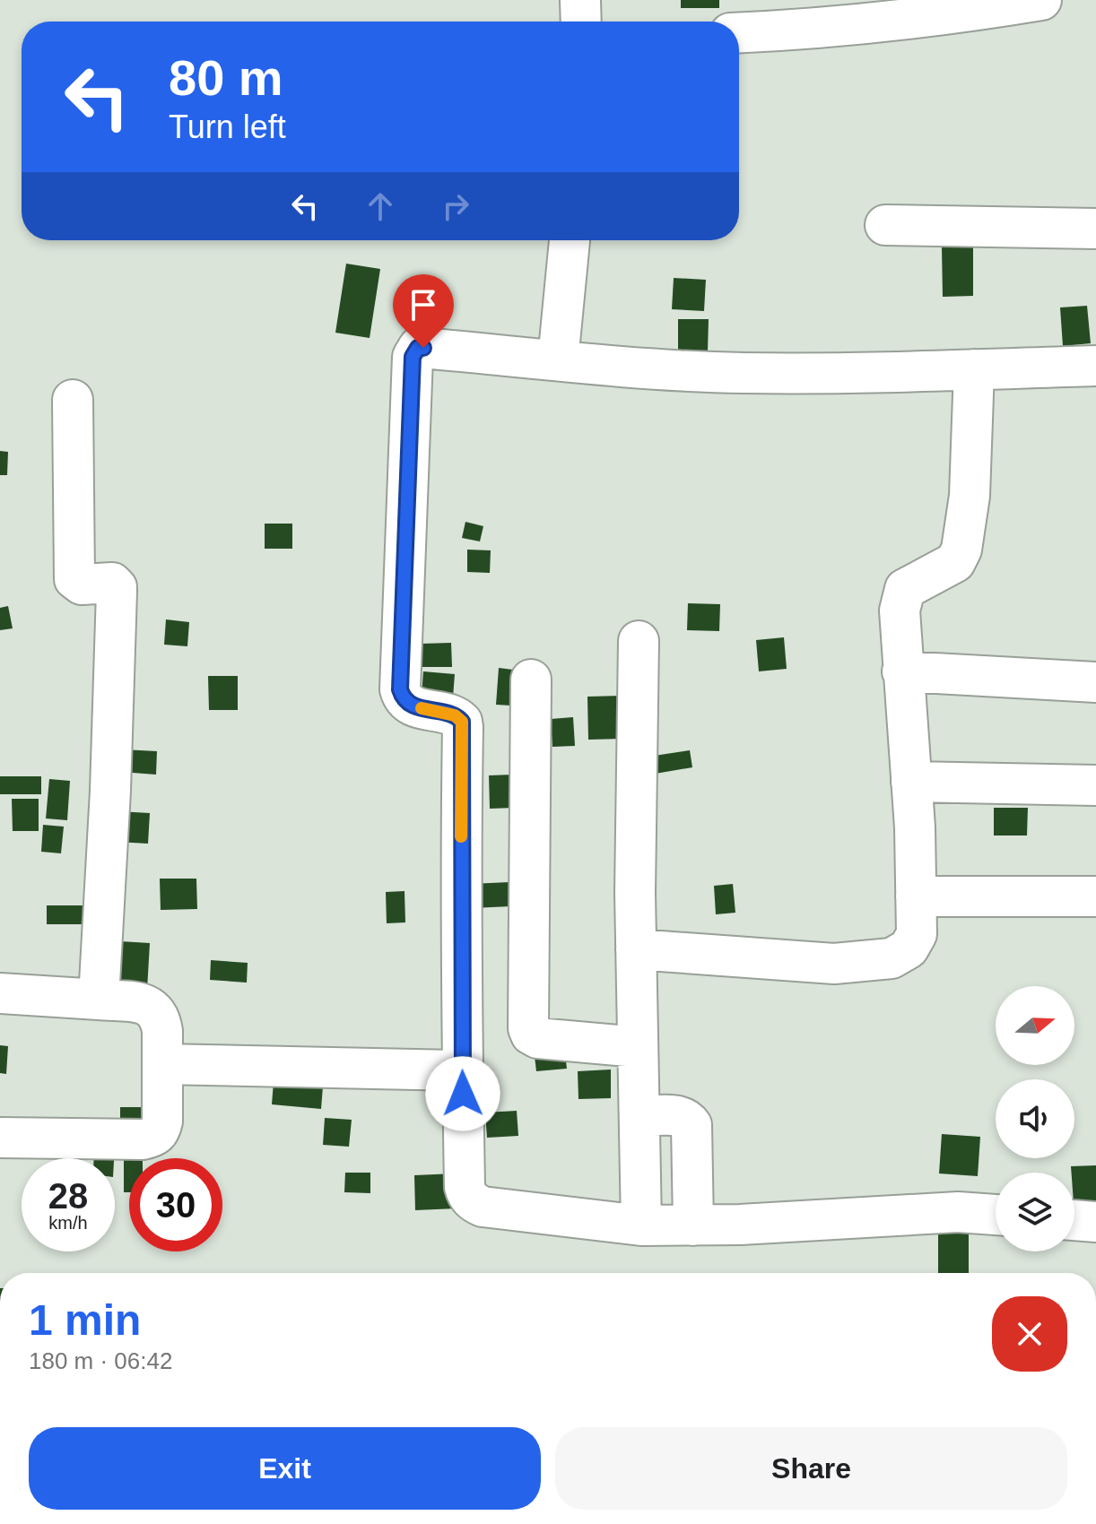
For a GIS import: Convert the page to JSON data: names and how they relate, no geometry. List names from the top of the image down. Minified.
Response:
{"north":"right","page":{"turn":["80 m","Turn left"],"speed":"28 km/h","limit":"30","heading":["1 min","180 m · 06:42"],"buttons":["Exit","Share"]}}
